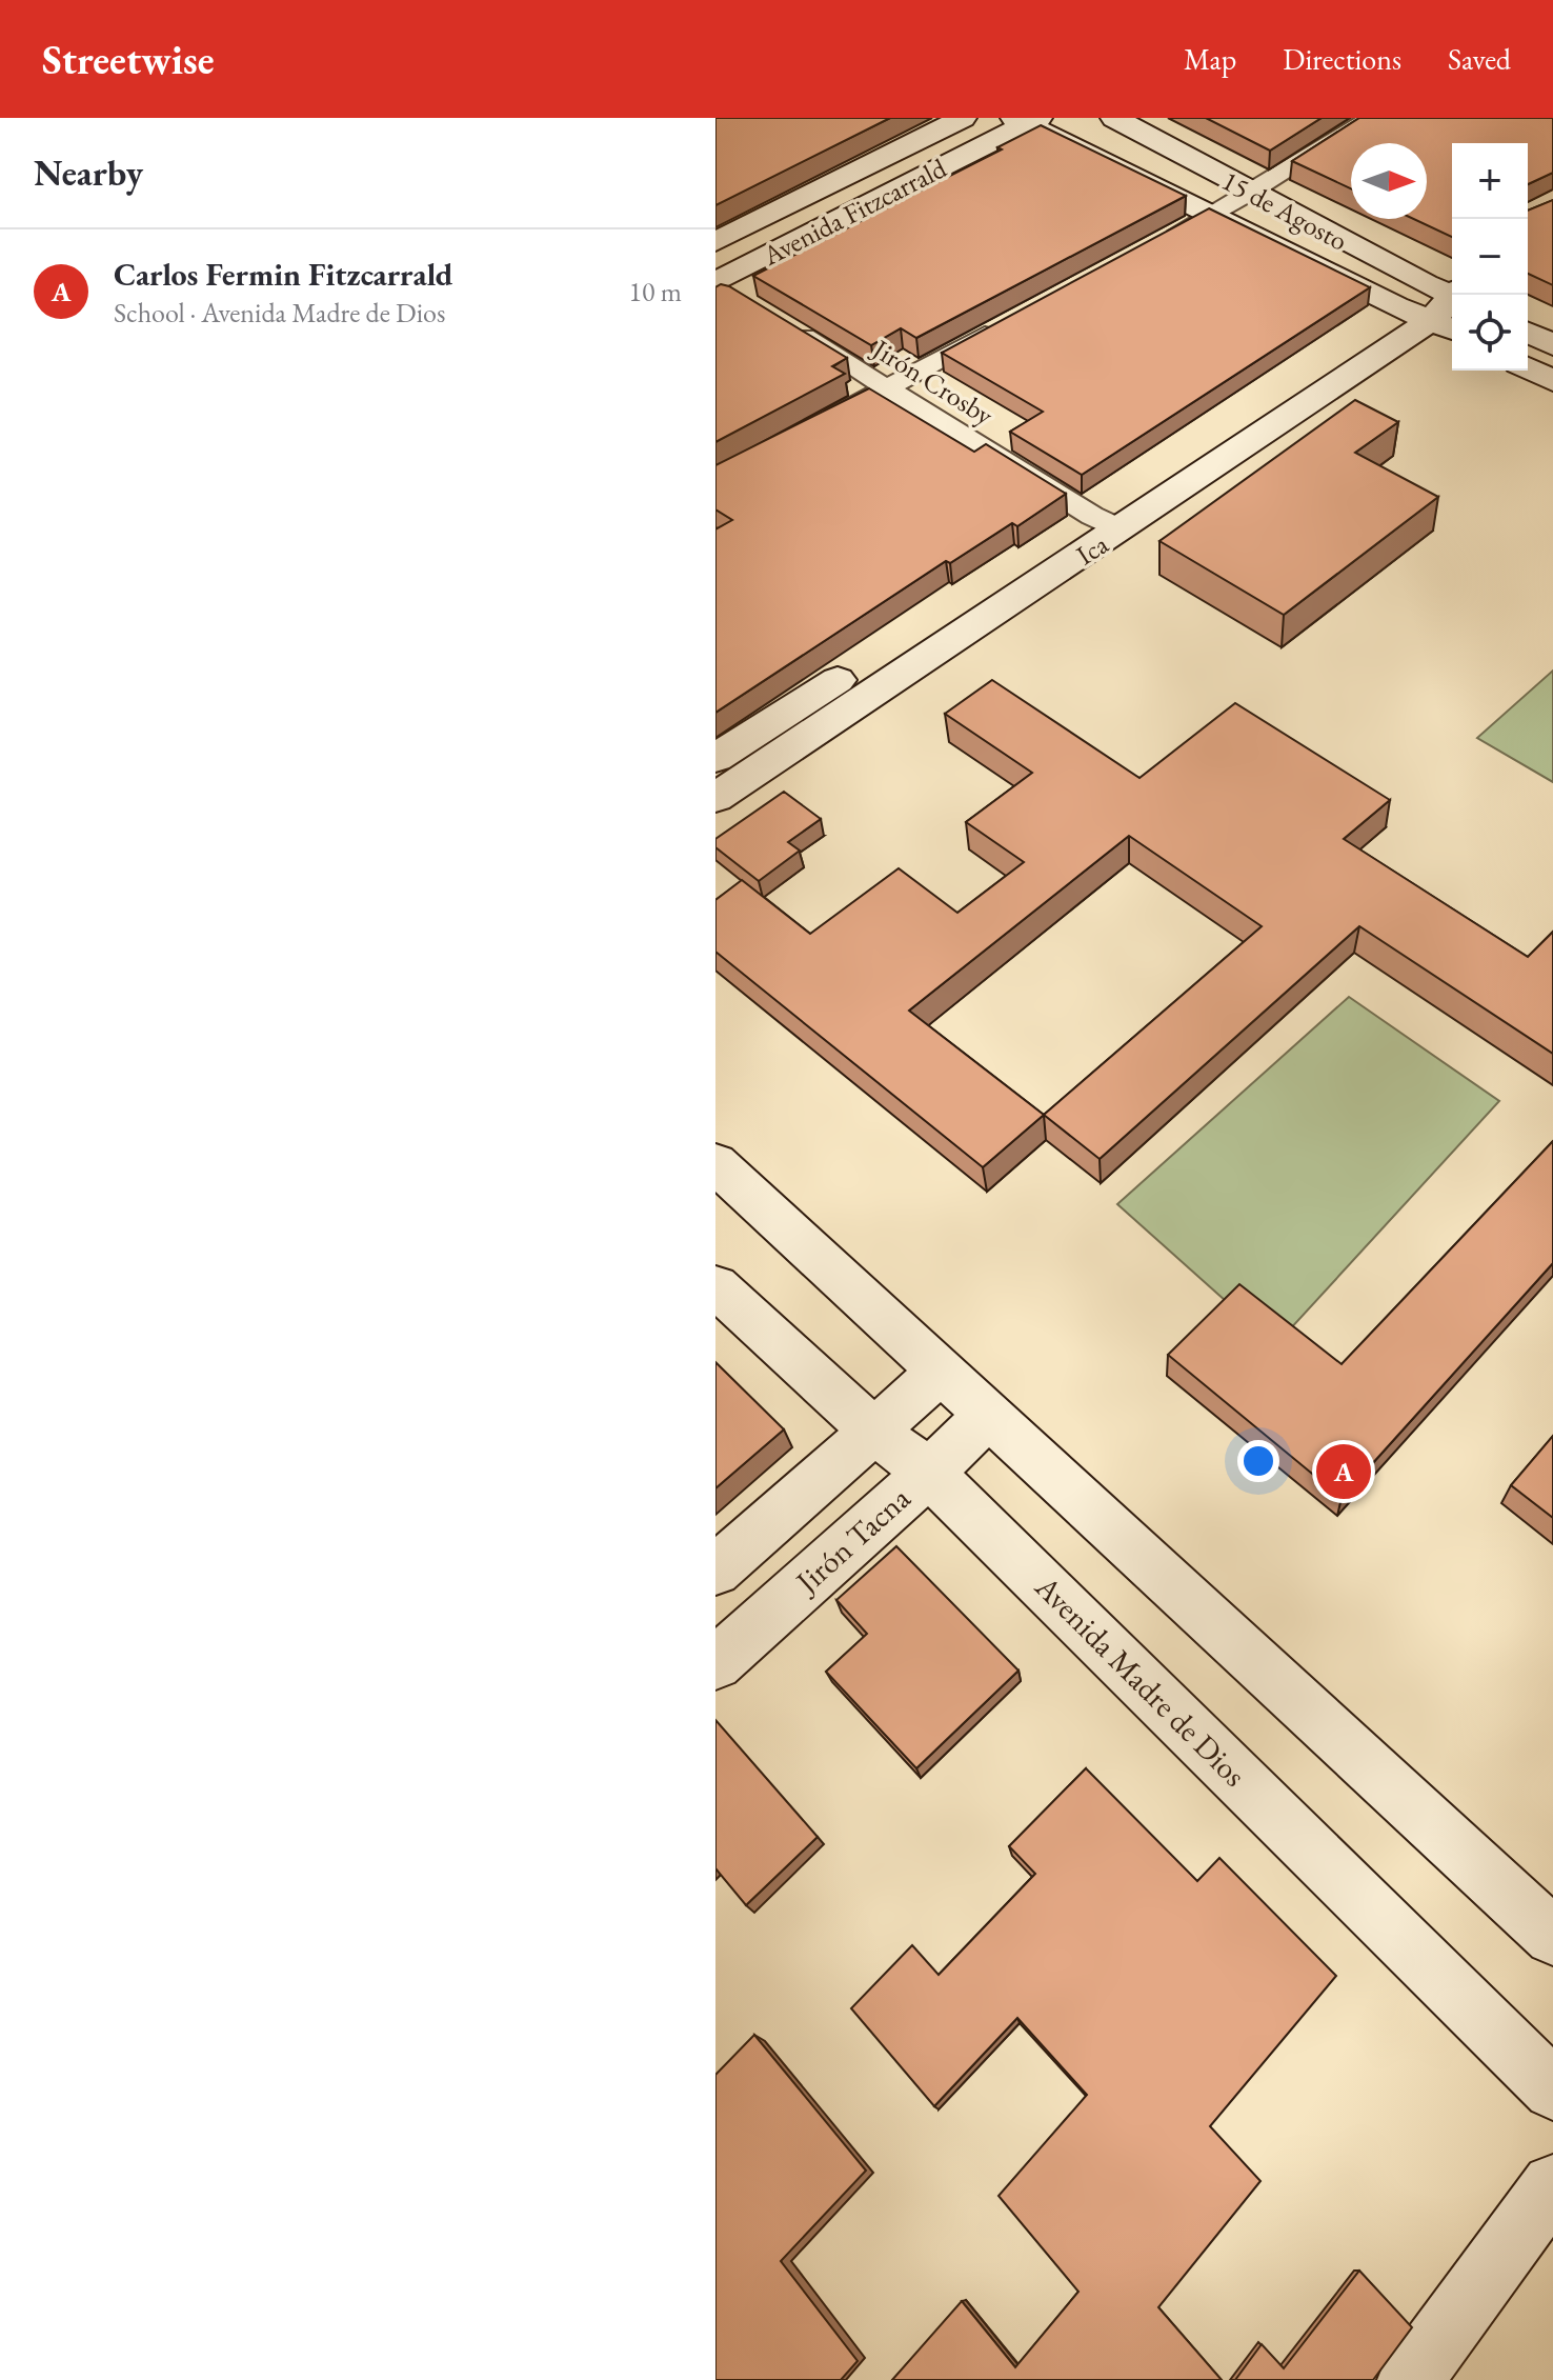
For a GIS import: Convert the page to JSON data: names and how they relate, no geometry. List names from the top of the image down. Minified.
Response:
{"streets":{"street":["15 de Agosto","Avenida Fitzcarrald","Jirón Crosby","Ica","Jirón Tacna","Avenida Madre de Dios"]},"crossings":[["15 de Agosto","Avenida Fitzcarrald"],["15 de Agosto","Ica"],["Jirón Crosby","Ica"],["Jirón Tacna","Avenida Madre de Dios"]],"north":"right","page":{"header":"Streetwise","nav":["Map","Directions","Saved"],"heading":"Nearby","map_buttons":["+","−"],"list":[{"mark":"A","name":"Carlos Fermin Fitzcarrald","note":"School · Avenida Madre de Dios","value":"10 m"}],"pins":"A"}}
